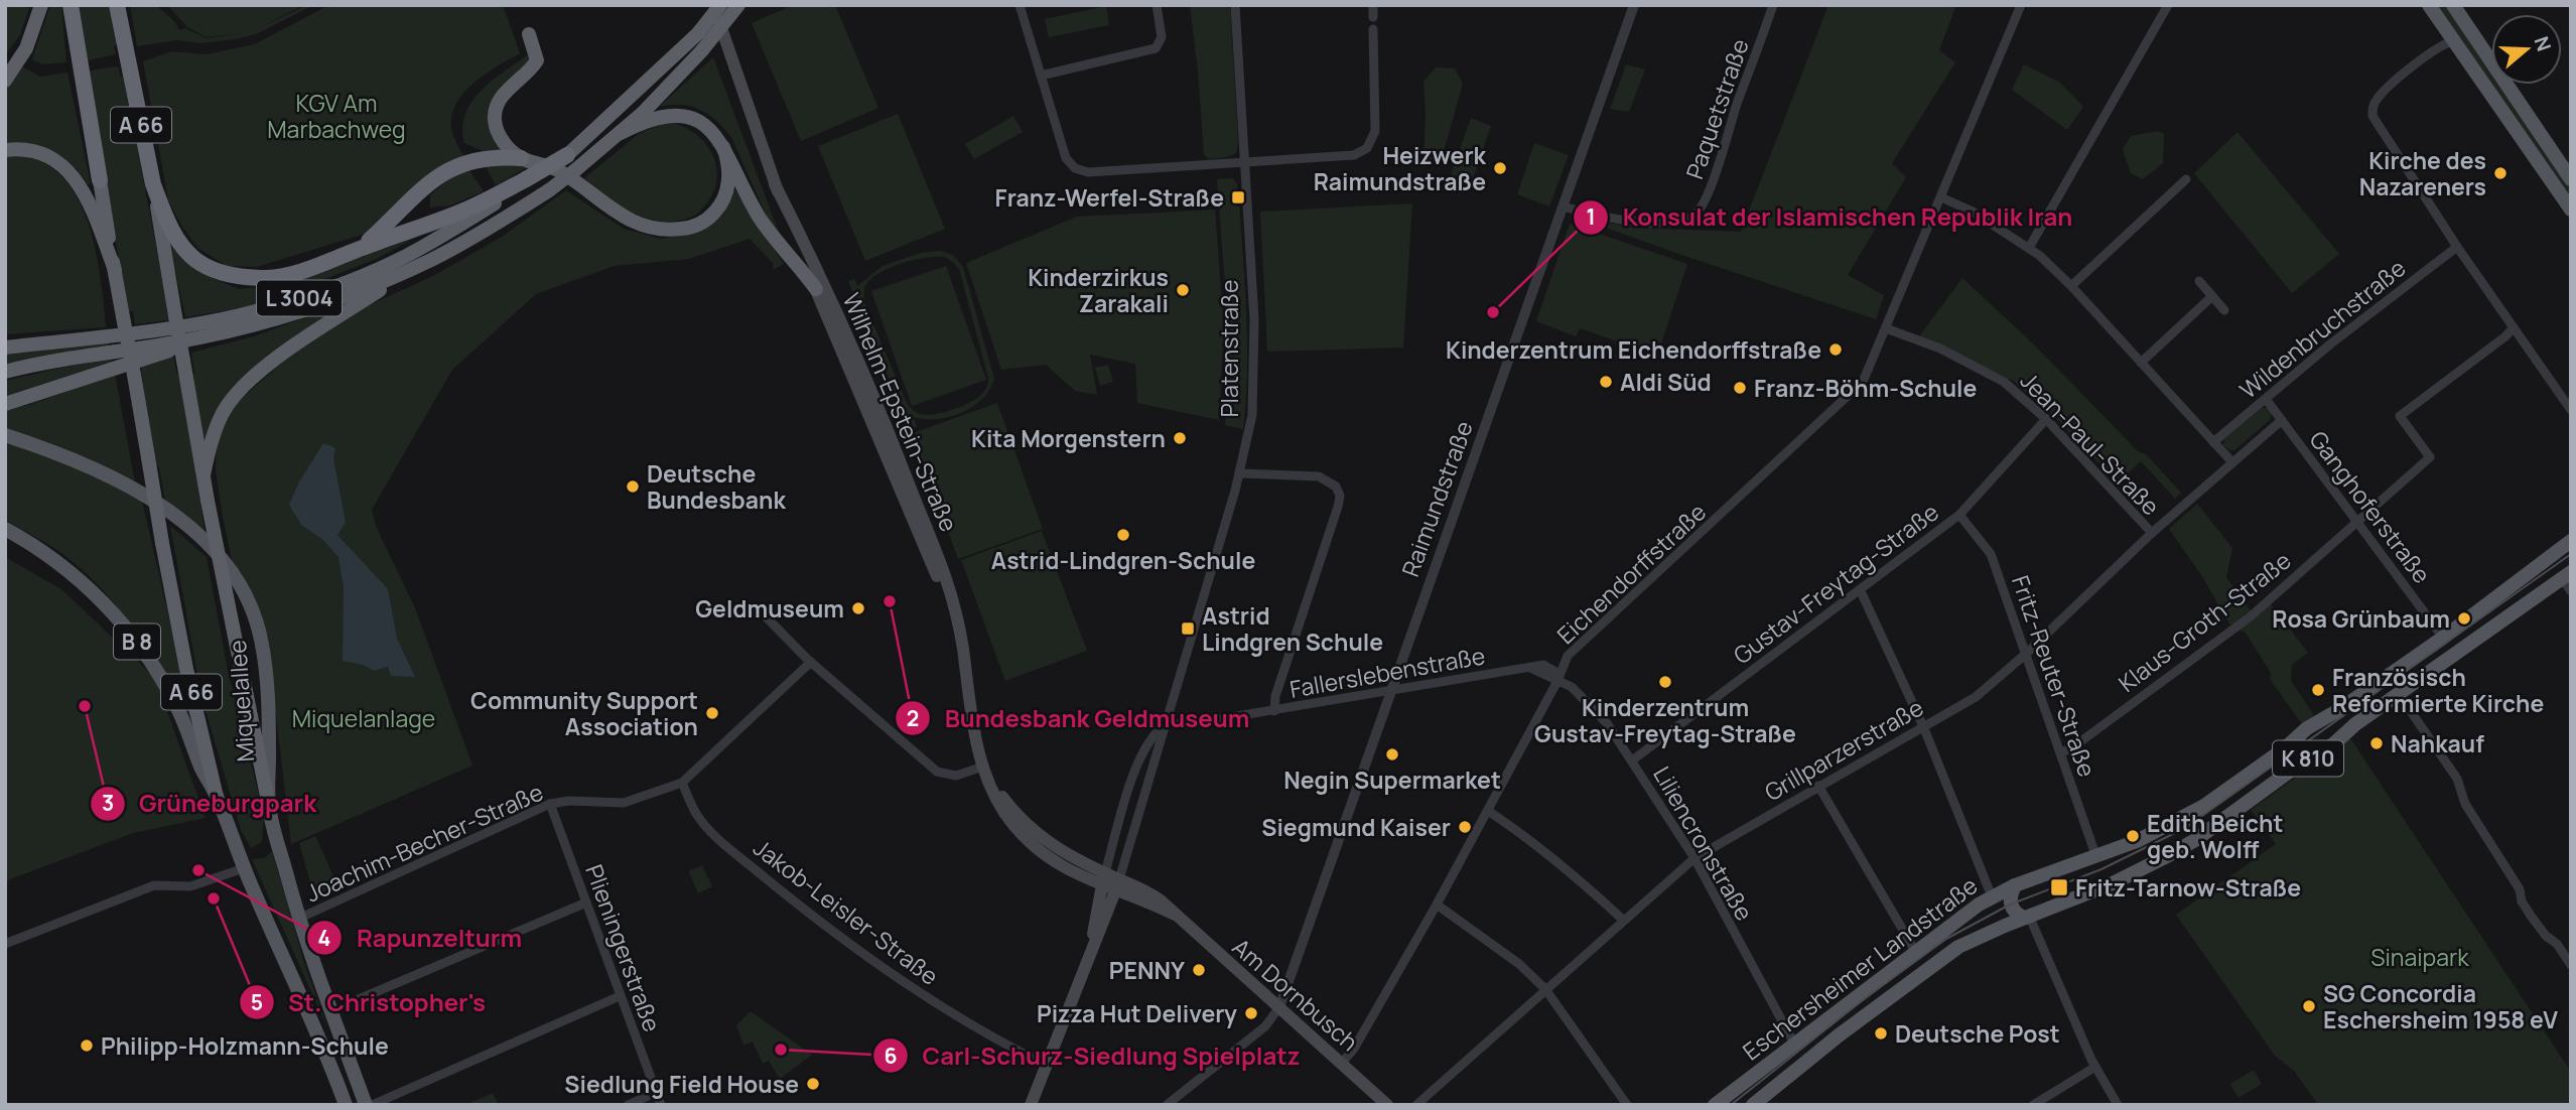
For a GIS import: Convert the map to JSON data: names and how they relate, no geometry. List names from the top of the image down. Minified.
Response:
{"streets":{"highway":["A 66","L 3004"],"main road":["Platenstraße","Wilhelm-Epstein-Straße","B 8","Miquelallee","K 810","Eschersheimer Landstraße","Am Dornbusch"],"street":["Paquetstraße","Wildenbruchstraße","Jean-Paul-Straße","Raimundstraße","Ganghoferstraße","Eichendorffstraße","Gustav-Freytag-Straße","Klaus-Groth-Straße","Fallerslebenstraße","Fritz-Reuter-Straße","Grillparzerstraße","Joachim-Becher-Straße","Liliencronstraße","Jakob-Leisler-Straße","Plieningerstraße"]},"crossings":[["Paquetstraße","Raimundstraße"],["A 66","Miquelallee"],["Wildenbruchstraße","Ganghoferstraße"],["Platenstraße","Fallerslebenstraße"],["Platenstraße","Jakob-Leisler-Straße"],["Platenstraße","Am Dornbusch"],["Jean-Paul-Straße","Eichendorffstraße"],["Jean-Paul-Straße","Gustav-Freytag-Straße"],["Jean-Paul-Straße","Grillparzerstraße"],["Raimundstraße","Fallerslebenstraße"],["Raimundstraße","Am Dornbusch"],["Ganghoferstraße","Klaus-Groth-Straße"],["Ganghoferstraße","Grillparzerstraße"],["Ganghoferstraße","Eschersheimer Landstraße"],["Eichendorffstraße","Fallerslebenstraße"],["Eichendorffstraße","Liliencronstraße"],["Eichendorffstraße","Am Dornbusch"],["Gustav-Freytag-Straße","Fritz-Reuter-Straße"],["Gustav-Freytag-Straße","Liliencronstraße"],["Klaus-Groth-Straße","Fritz-Reuter-Straße"],["Fritz-Reuter-Straße","Grillparzerstraße"],["Fritz-Reuter-Straße","Eschersheimer Landstraße"],["Miquelallee","Joachim-Becher-Straße"],["Grillparzerstraße","Liliencronstraße"],["Joachim-Becher-Straße","Jakob-Leisler-Straße"],["Joachim-Becher-Straße","Plieningerstraße"],["Liliencronstraße","Eschersheimer Landstraße"]],"parks":["KGV Am Marbachweg","Miquelanlage","Sinaipark"],"places":{"other":["Heizwerk Raimundstraße","Kirche des Nazareners","Kinderzirkus Zarakali","Konsulat der Islamischen Republik Iran","Kinderzentrum Eichendorffstraße","Aldi Süd","Franz-Böhm-Schule","Kita Morgenstern","Deutsche Bundesbank","Astrid-Lindgren-Schule","Bundesbank Geldmuseum","Geldmuseum","Rosa Grünbaum","Kinderzentrum Gustav-Freytag-Straße","Französisch Reformierte Kirche","Grüneburgpark","Community Support Association","Nahkauf","Negin Supermarket","Siegmund Kaiser","Edith Beicht geb. Wolff","Rapunzelturm","St. Christopher's","PENNY","SG Concordia Eschersheim 1958 eV","Pizza Hut Delivery","Deutsche Post","Philipp-Holzmann-Schule","Carl-Schurz-Siedlung Spielplatz","Siedlung Field House"],"transit":["Franz-Werfel-Straße","Astrid Lindgren Schule","Fritz-Tarnow-Straße"]},"north":"right"}
